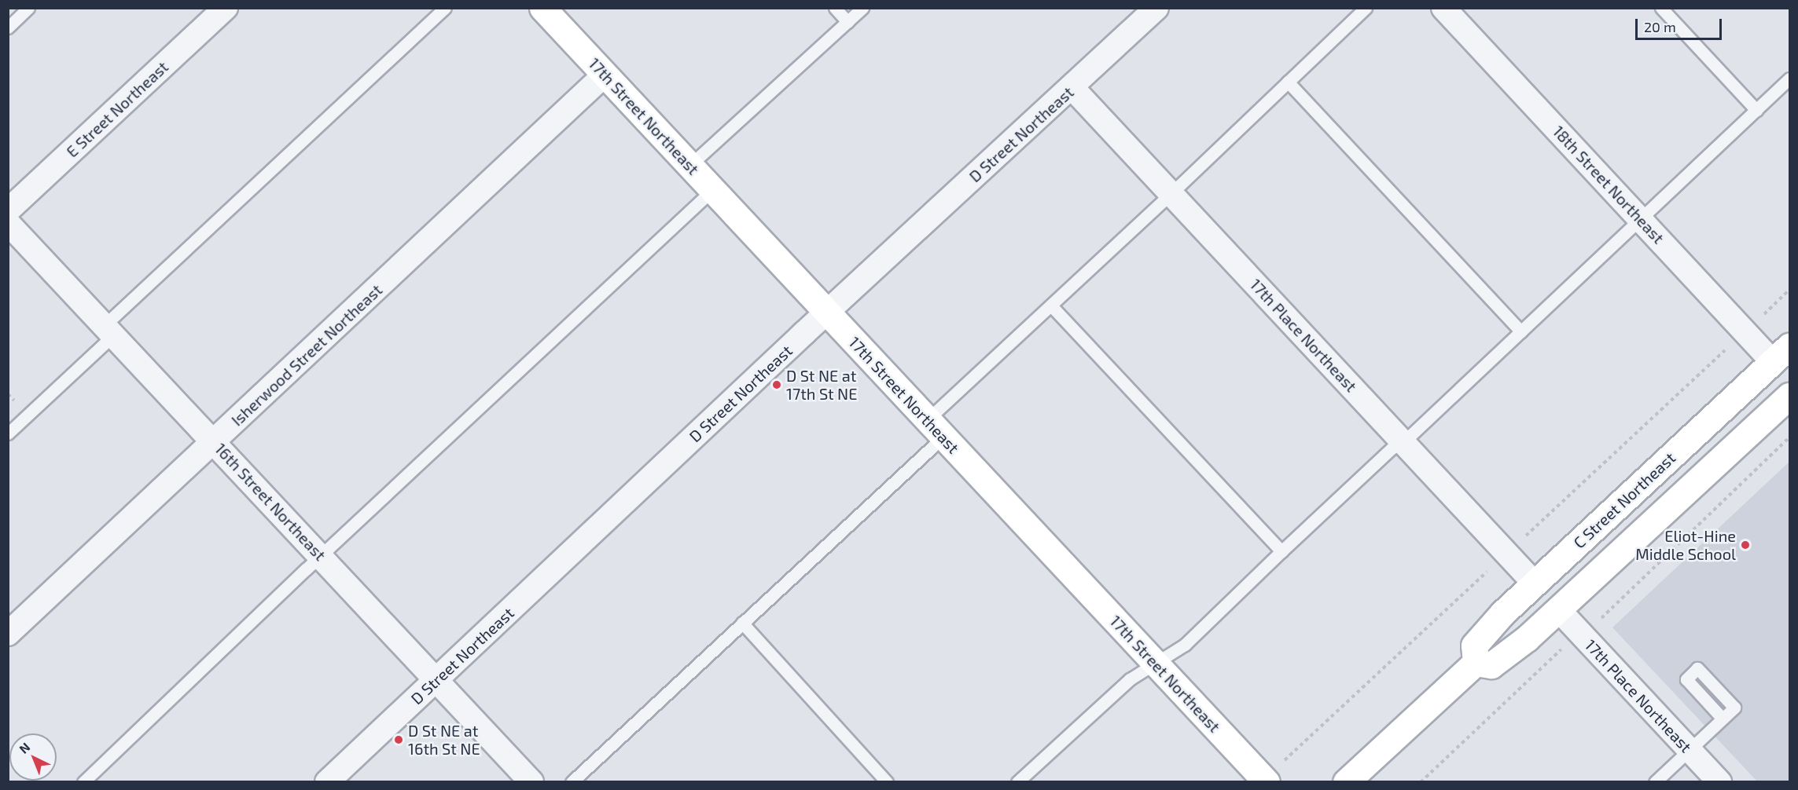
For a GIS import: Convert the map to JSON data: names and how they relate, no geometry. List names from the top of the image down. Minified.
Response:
{"streets":{"main road":["17th Street Northeast","C Street Northeast"],"street":["E Street Northeast","D Street Northeast","18th Street Northeast","17th Place Northeast","Isherwood Street Northeast","16th Street Northeast"]},"crossings":[["17th Street Northeast","D Street Northeast"],["17th Street Northeast","Isherwood Street Northeast"],["D Street Northeast","17th Place Northeast"],["D Street Northeast","16th Street Northeast"],["18th Street Northeast","C Street Northeast"],["17th Place Northeast","C Street Northeast"],["Isherwood Street Northeast","16th Street Northeast"]],"places":["D St NE at 17th St NE","Eliot-Hine Middle School","D St NE at 16th St NE"],"scale_bar":"20 m","north":"top left"}
